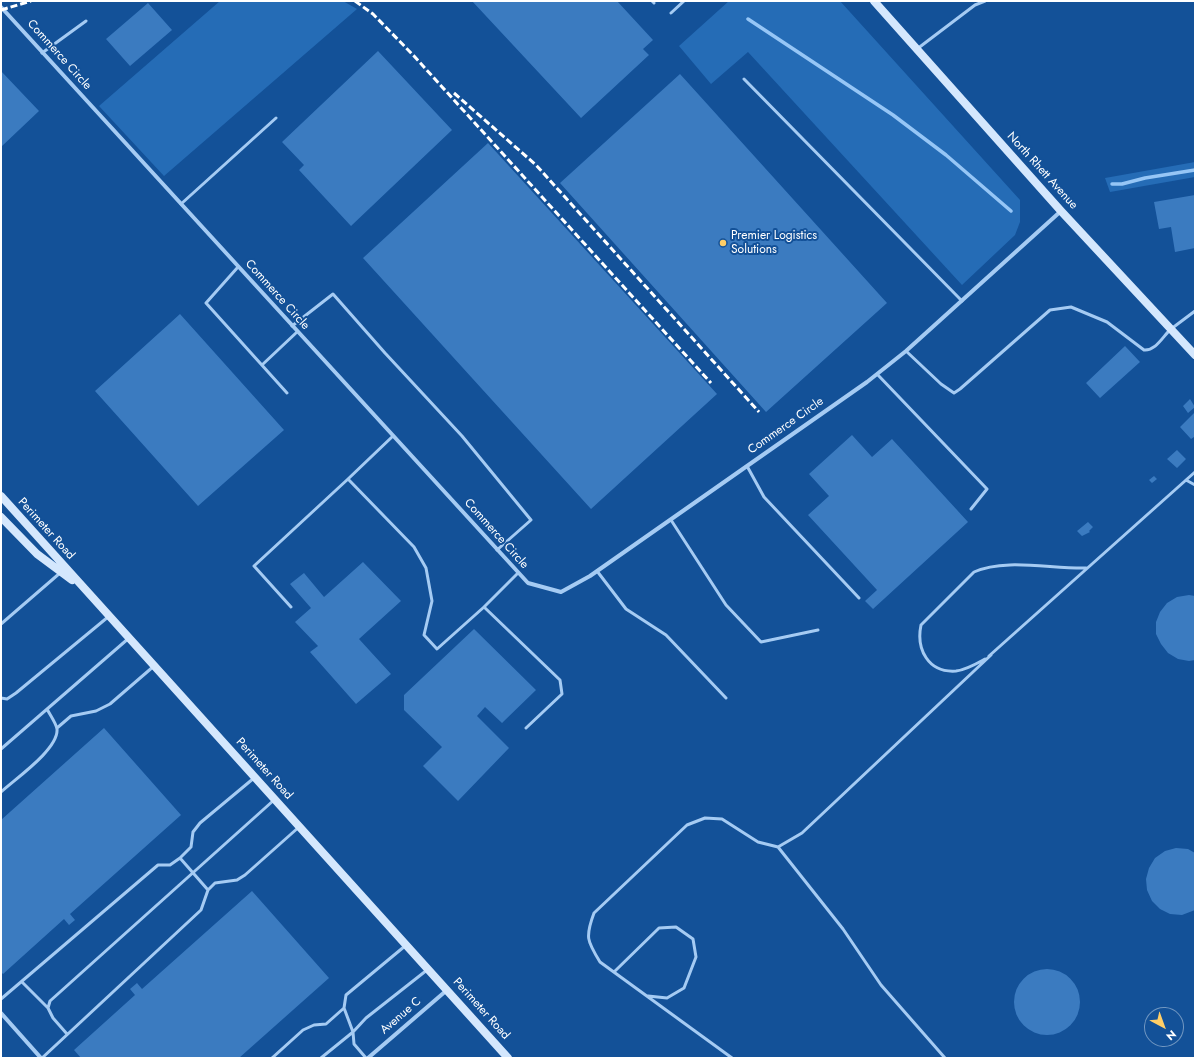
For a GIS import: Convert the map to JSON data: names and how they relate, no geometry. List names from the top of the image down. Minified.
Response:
{"streets":{"street":["Commerce Circle","North Rhett Avenue","Perimeter Road","Avenue C"]},"crossings":[["Commerce Circle","North Rhett Avenue"],["Perimeter Road","Avenue C"]],"places":["Premier Logistics Solutions"],"north":"bottom right"}
